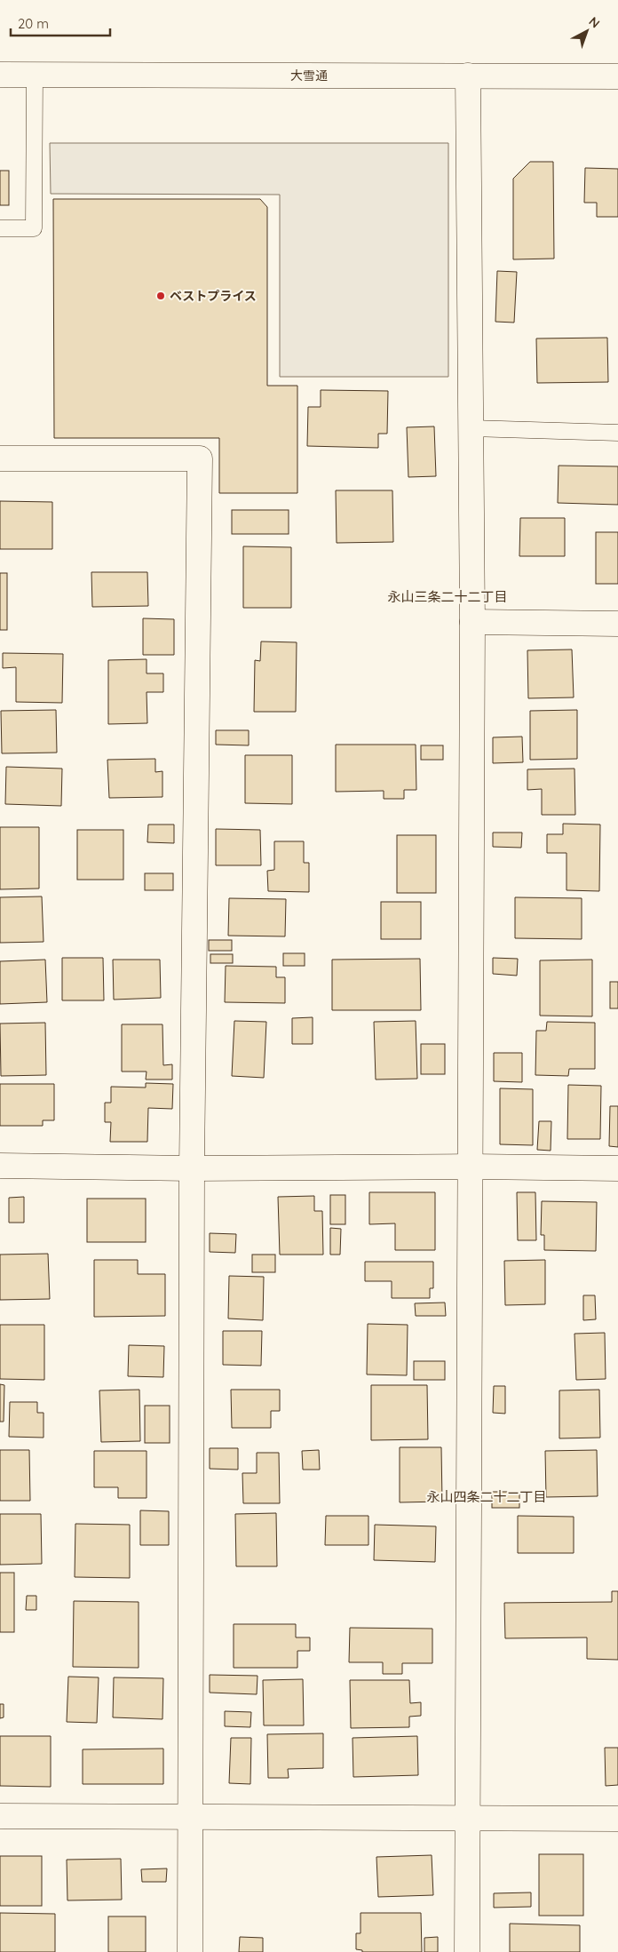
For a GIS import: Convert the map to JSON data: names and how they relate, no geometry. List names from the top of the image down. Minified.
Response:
{"streets":{"main road":["大雪通"]},"districts":["永山三条二十二丁目","永山四条二十二丁目"],"places":["ベストプライス"],"scale_bar":"20 m","north":"top right"}
